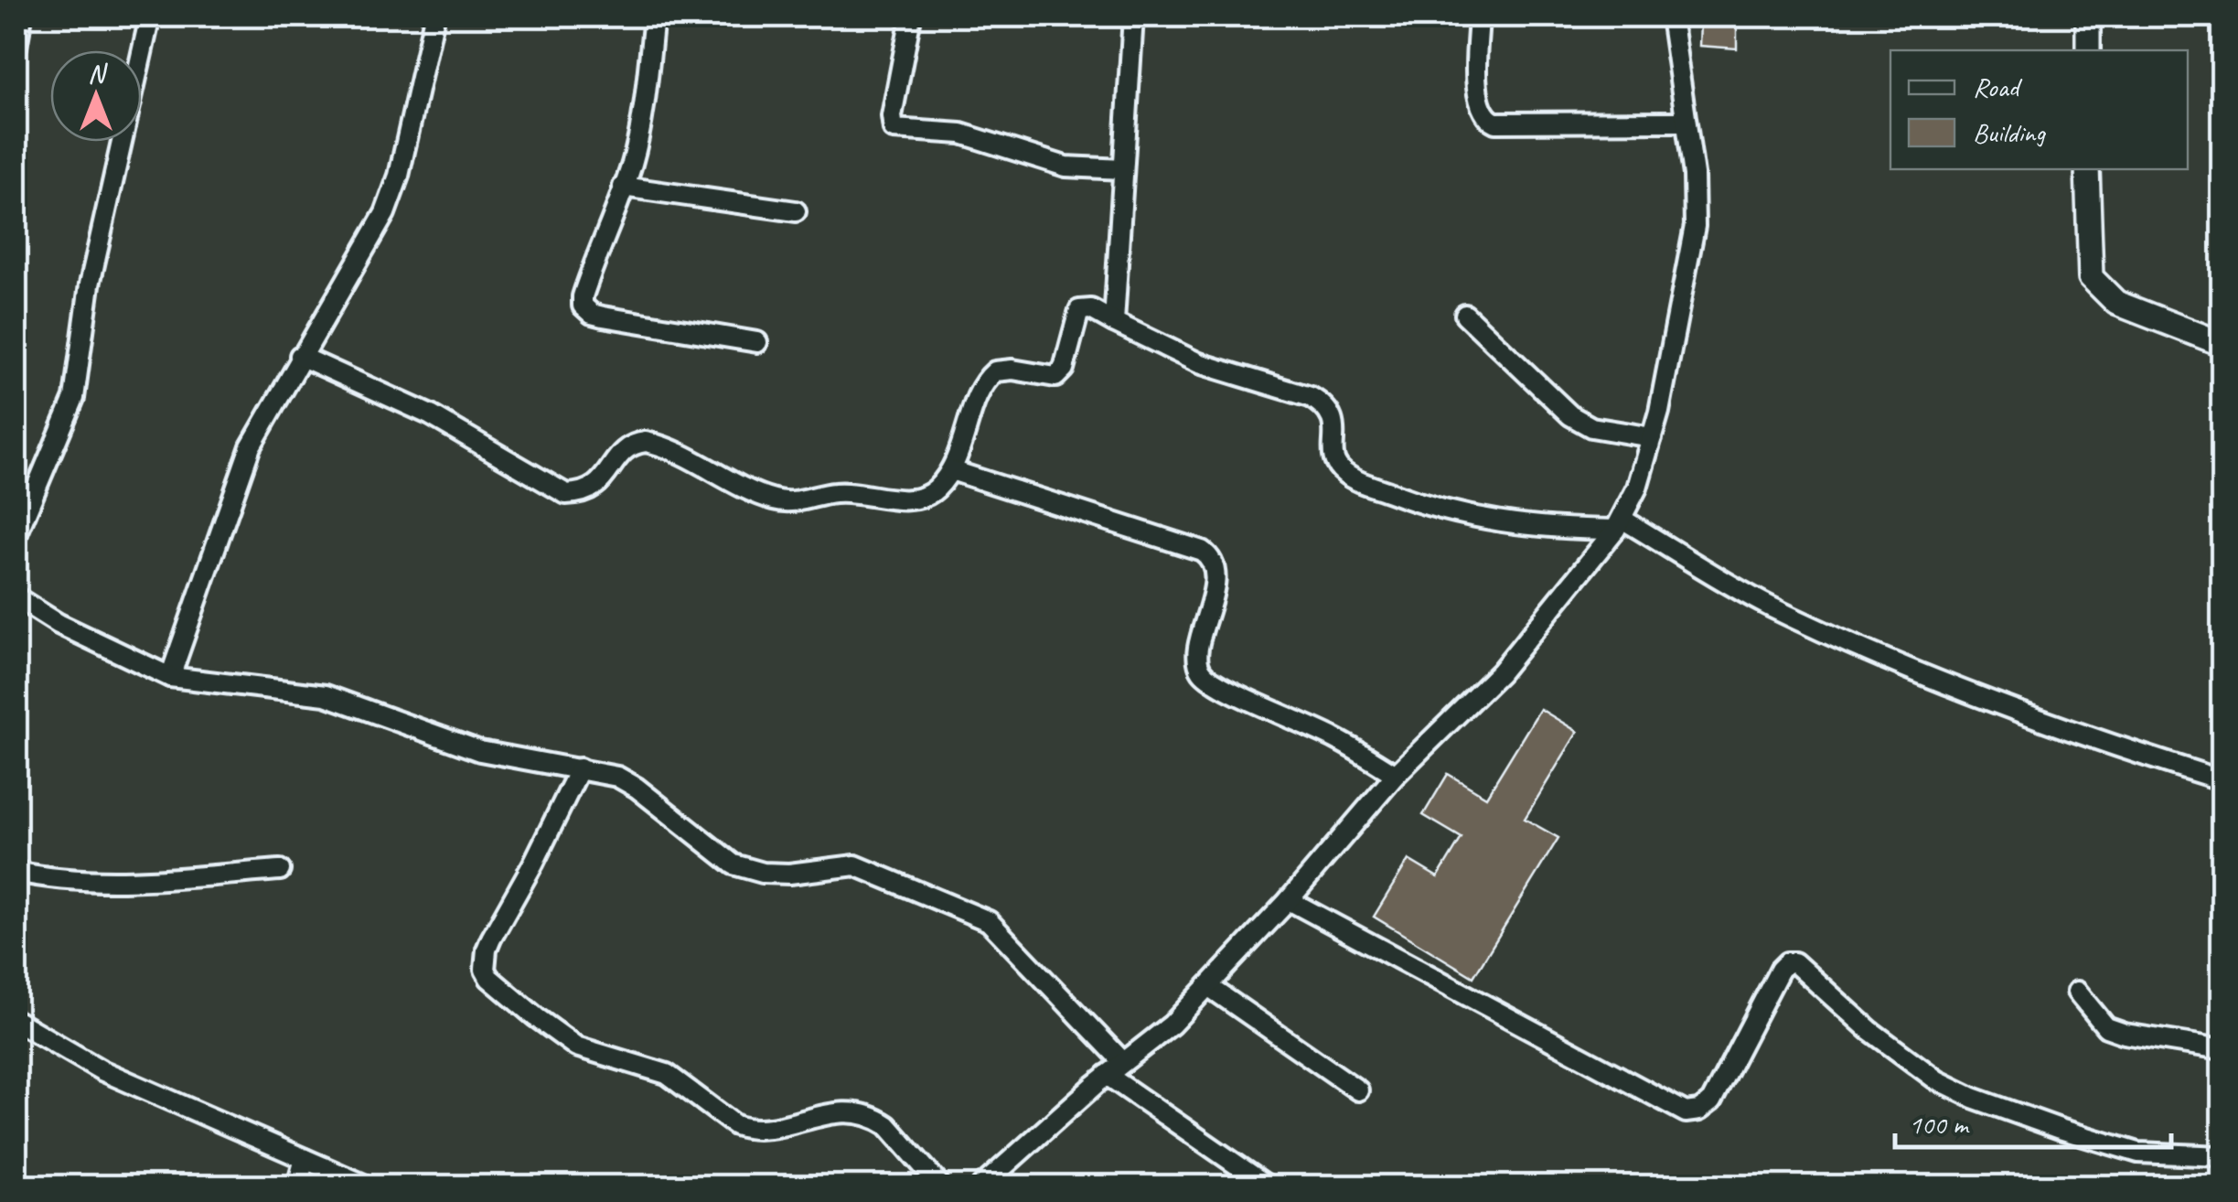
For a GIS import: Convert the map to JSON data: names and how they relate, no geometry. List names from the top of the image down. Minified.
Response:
{"legend":["Road","Building"],"scale_bar":"100 m","north":"top"}
